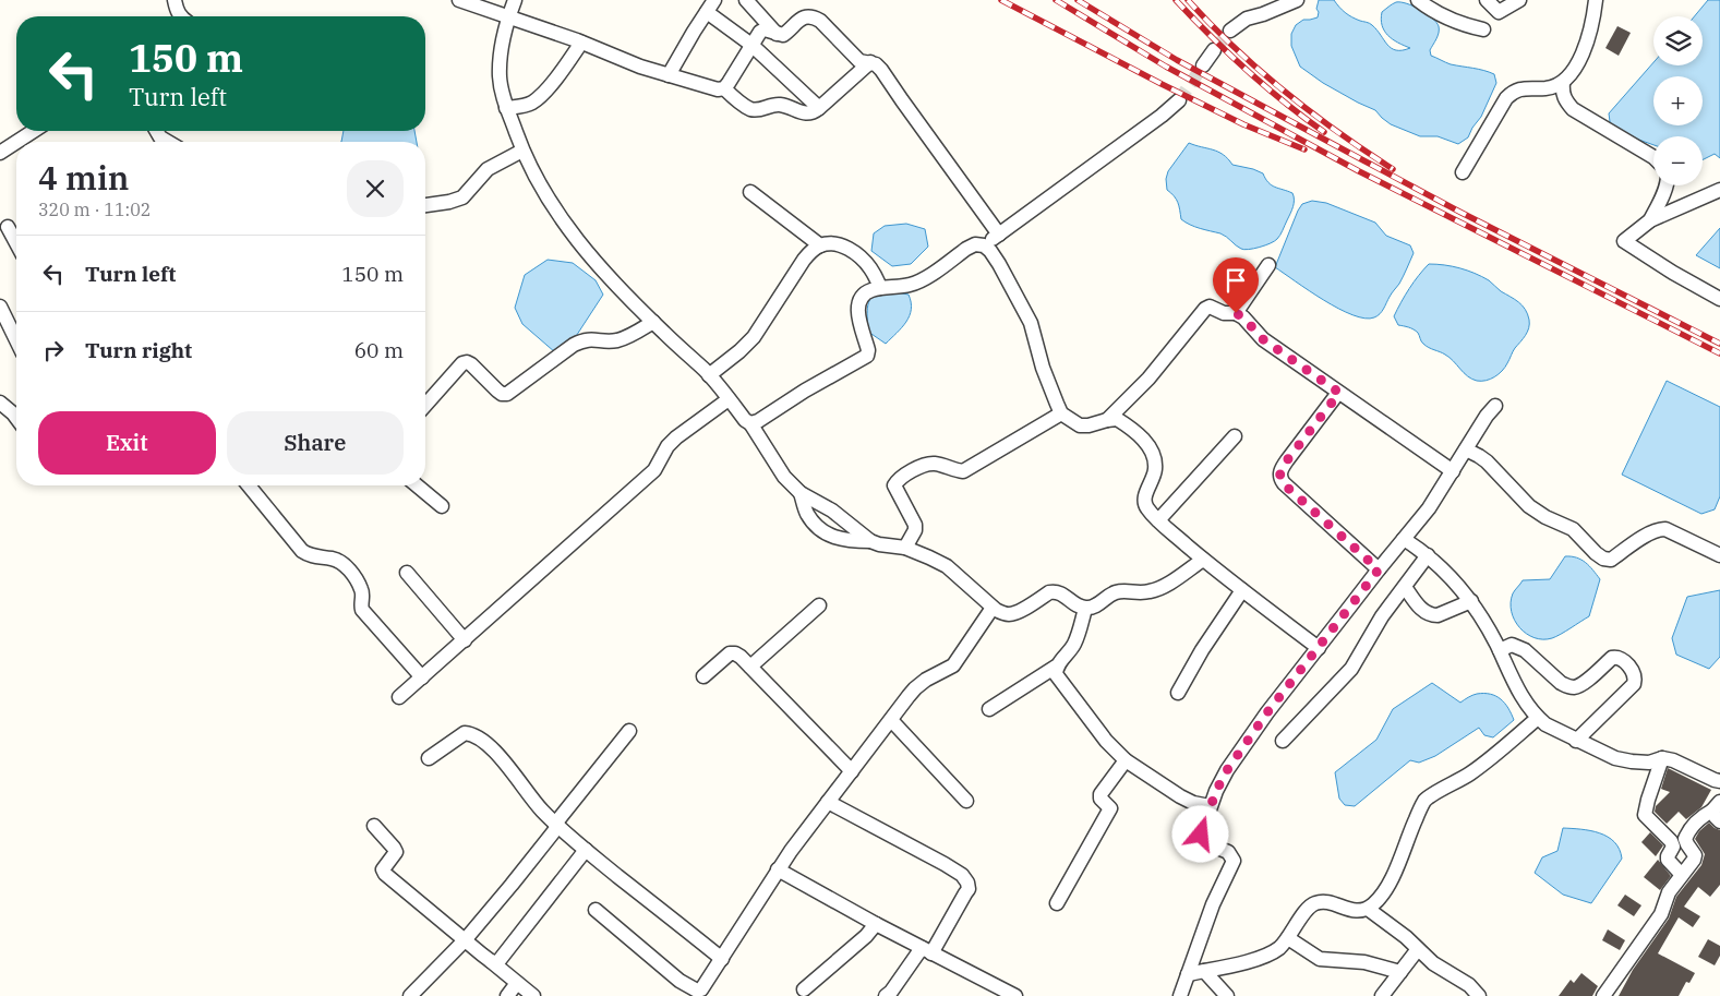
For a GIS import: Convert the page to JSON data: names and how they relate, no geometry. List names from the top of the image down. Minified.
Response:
{"page":{"map_buttons":["+","−"],"turn":["150 m","Turn left"],"heading":["4 min","320 m · 11:02"],"list":[{"name":"Turn left","value":"150 m"},{"name":"Turn right","value":"60 m"}],"buttons":["Exit","Share"]}}
